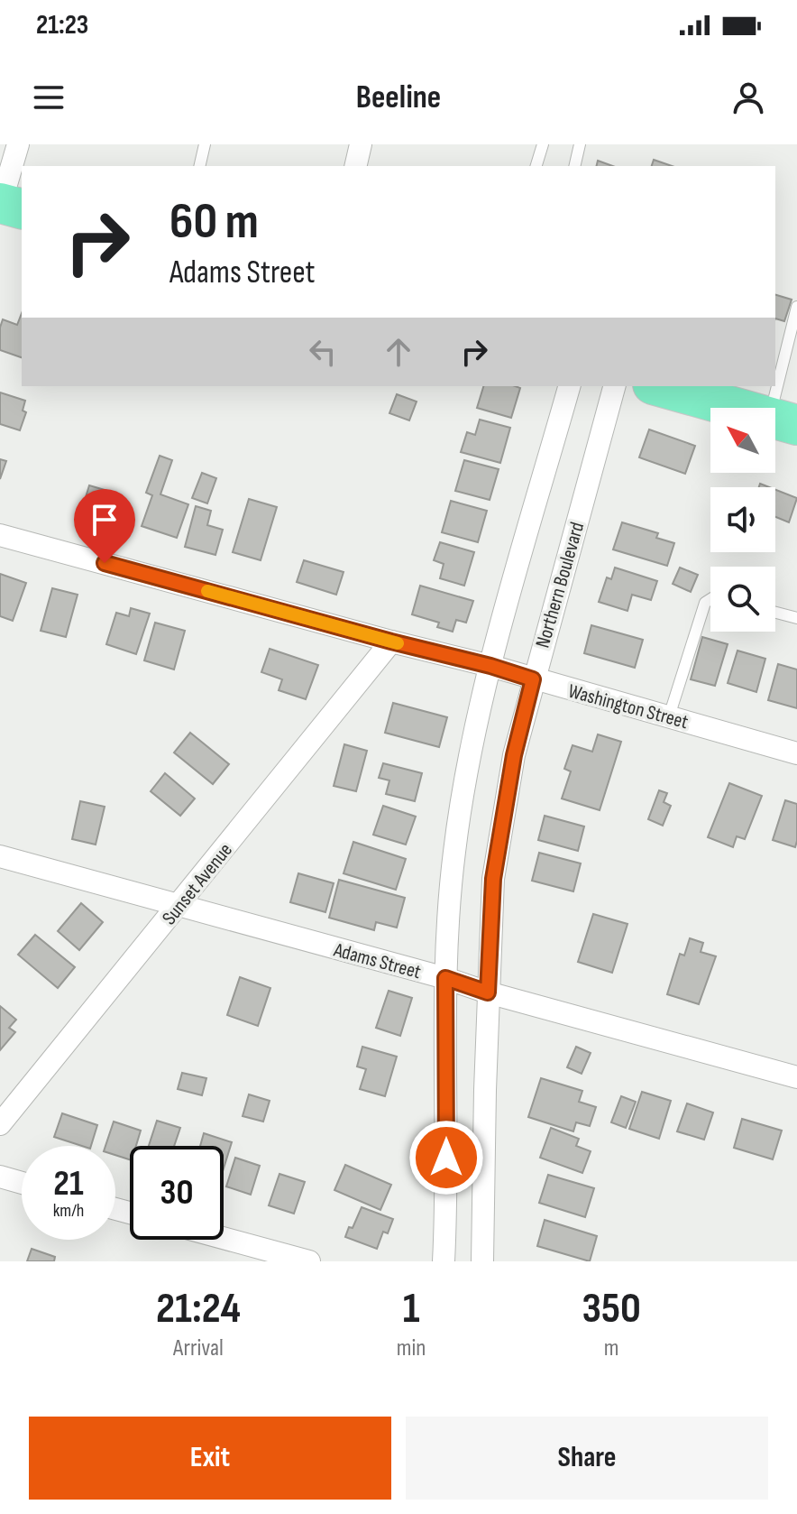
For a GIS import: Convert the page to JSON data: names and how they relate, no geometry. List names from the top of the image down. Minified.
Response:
{"streets":{"street":["Northern Boulevard","Washington Street","Sunset Avenue","Adams Street"]},"crossings":[["Northern Boulevard","Washington Street"],["Northern Boulevard","Adams Street"],["Washington Street","Sunset Avenue"],["Sunset Avenue","Adams Street"]],"north":"top left","page":{"status":"21:23","header":"Beeline","turn":["60 m","Adams Street"],"speed":"21 km/h","limit":"30","eta":["21:24","Arrival","1","min","350","m"],"buttons":["Exit","Share"]}}
